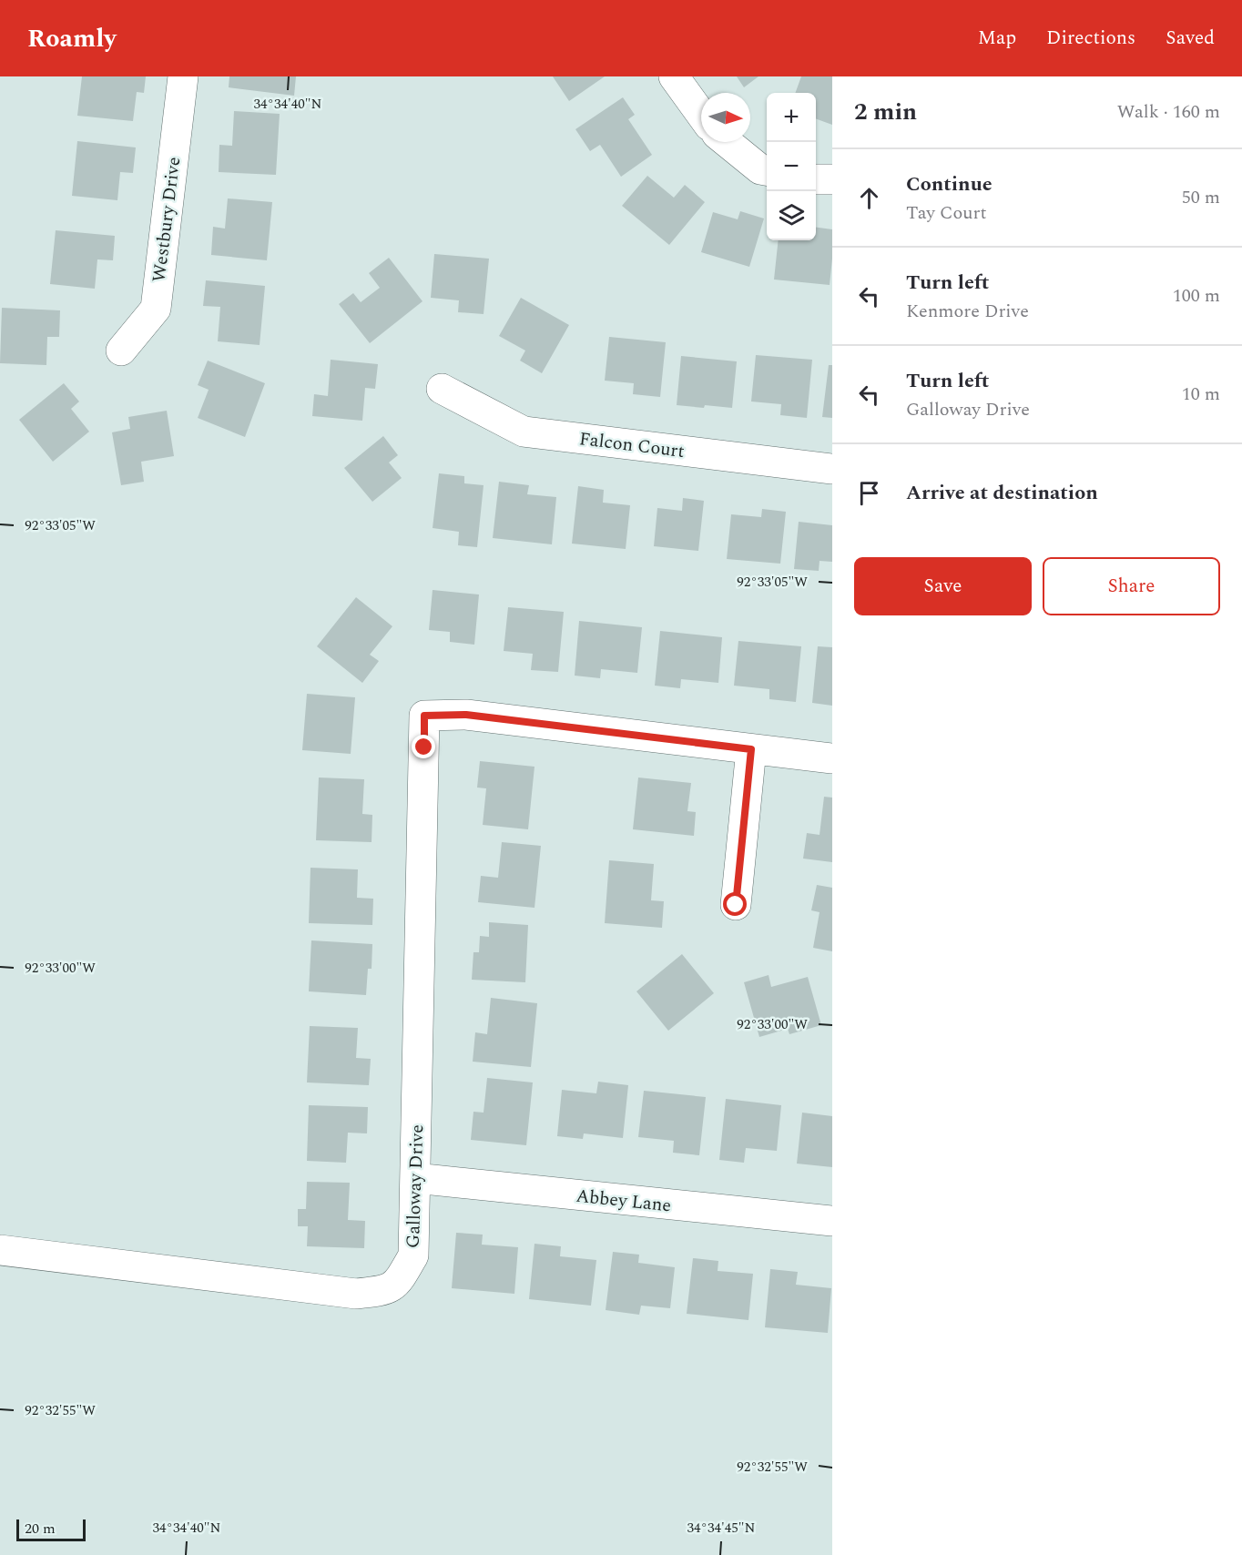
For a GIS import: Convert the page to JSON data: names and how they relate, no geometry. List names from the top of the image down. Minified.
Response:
{"streets":{"street":["Westbury Drive","Falcon Court","Galloway Drive","Abbey Lane"]},"crossings":[["Galloway Drive","Abbey Lane"]],"scale_bar":"20 m","north":"right","page":{"header":"Roamly","nav":["Map","Directions","Saved"],"heading":["2 min","Walk · 160 m"],"map_buttons":["+","−"],"list":[["Continue","Tay Court","50 m"],["Turn left","Kenmore Drive","100 m"],["Turn left","Galloway Drive","10 m"],"Arrive at destination"],"buttons":["Save","Share"],"scale":"20 m"},"coordinates":["34°34'40\"N","92°33'05\"W","92°33'00\"W","92°32'55\"W","34°34'45\"N"]}
